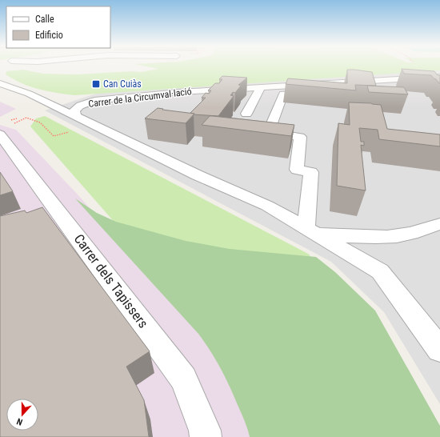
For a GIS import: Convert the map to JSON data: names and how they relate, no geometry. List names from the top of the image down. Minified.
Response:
{"streets":{"street":["Carrer de la Circumval·lació","Carrer dels Tapissers"]},"places":{"transit":["Can Cuiàs"]},"legend":["Calle","Edificio"],"north":"bottom"}
